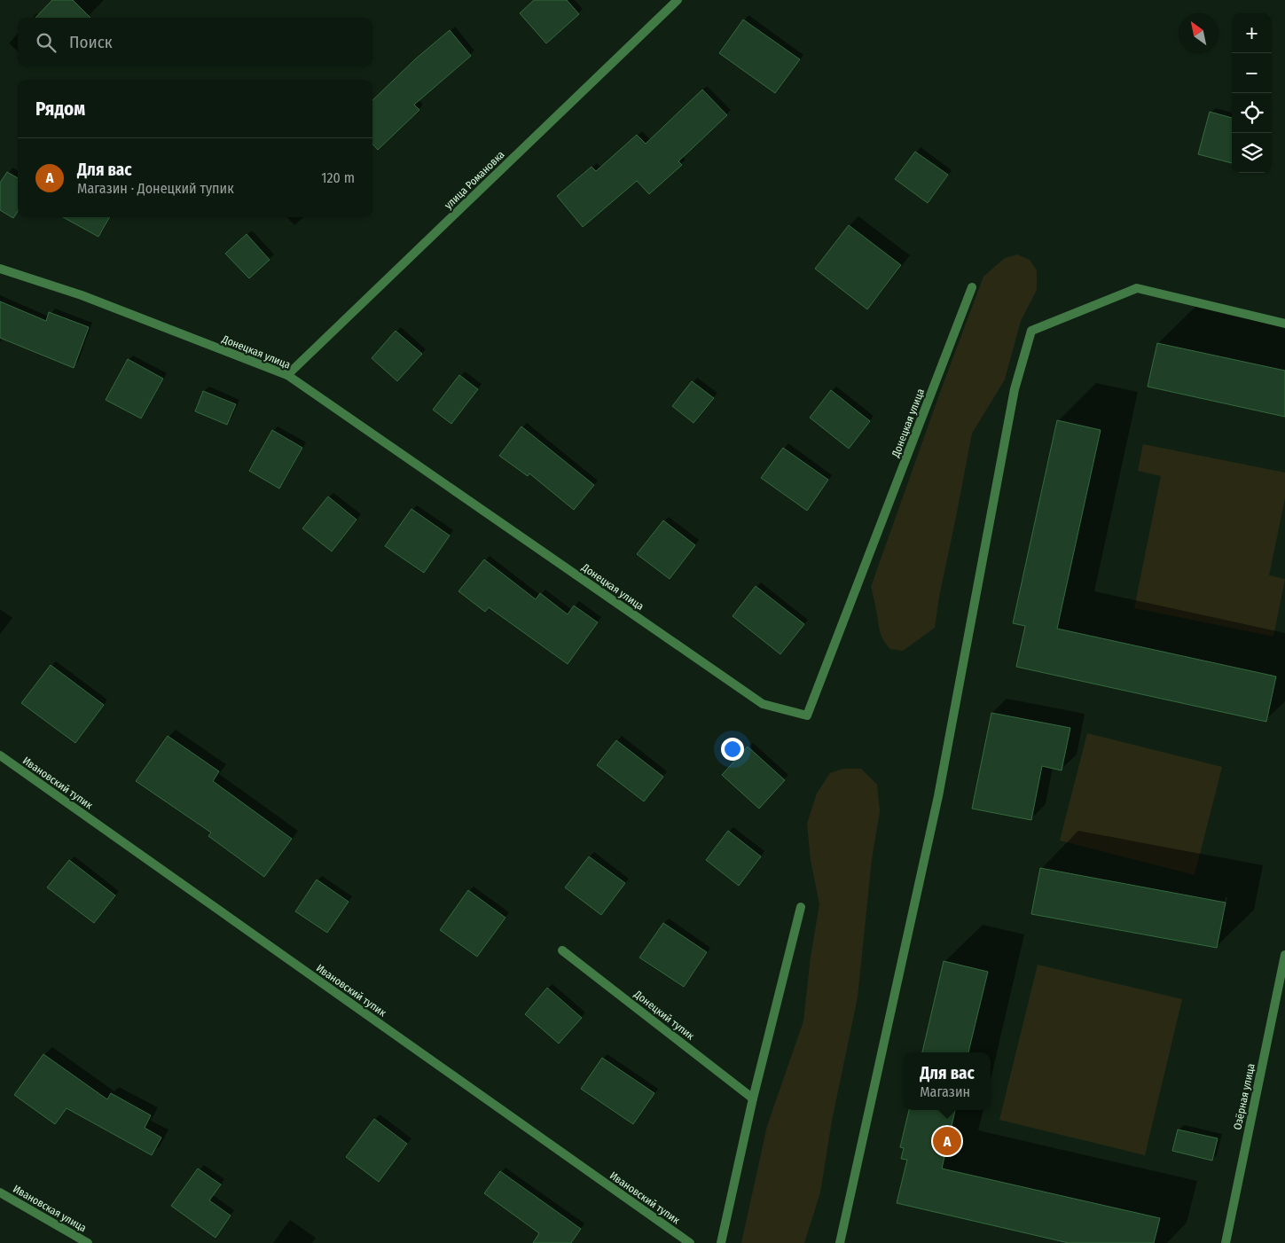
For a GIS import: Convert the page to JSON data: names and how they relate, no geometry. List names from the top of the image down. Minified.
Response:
{"streets":{"street":["улица Романовка","Донецкая улица","Ивановский тупик","Донецкий тупик","Озёрная улица","Ивановская улица"]},"crossings":[["улица Романовка","Донецкая улица"]],"north":"top left","page":{"map_buttons":["+","−"],"search":"Поиск","heading":"Рядом","list":[{"mark":"A","name":"Для вас","note":"Магазин · Донецкий тупик","value":"120 m"}],"popup":["Для вас","Магазин"],"pins":"A"}}
